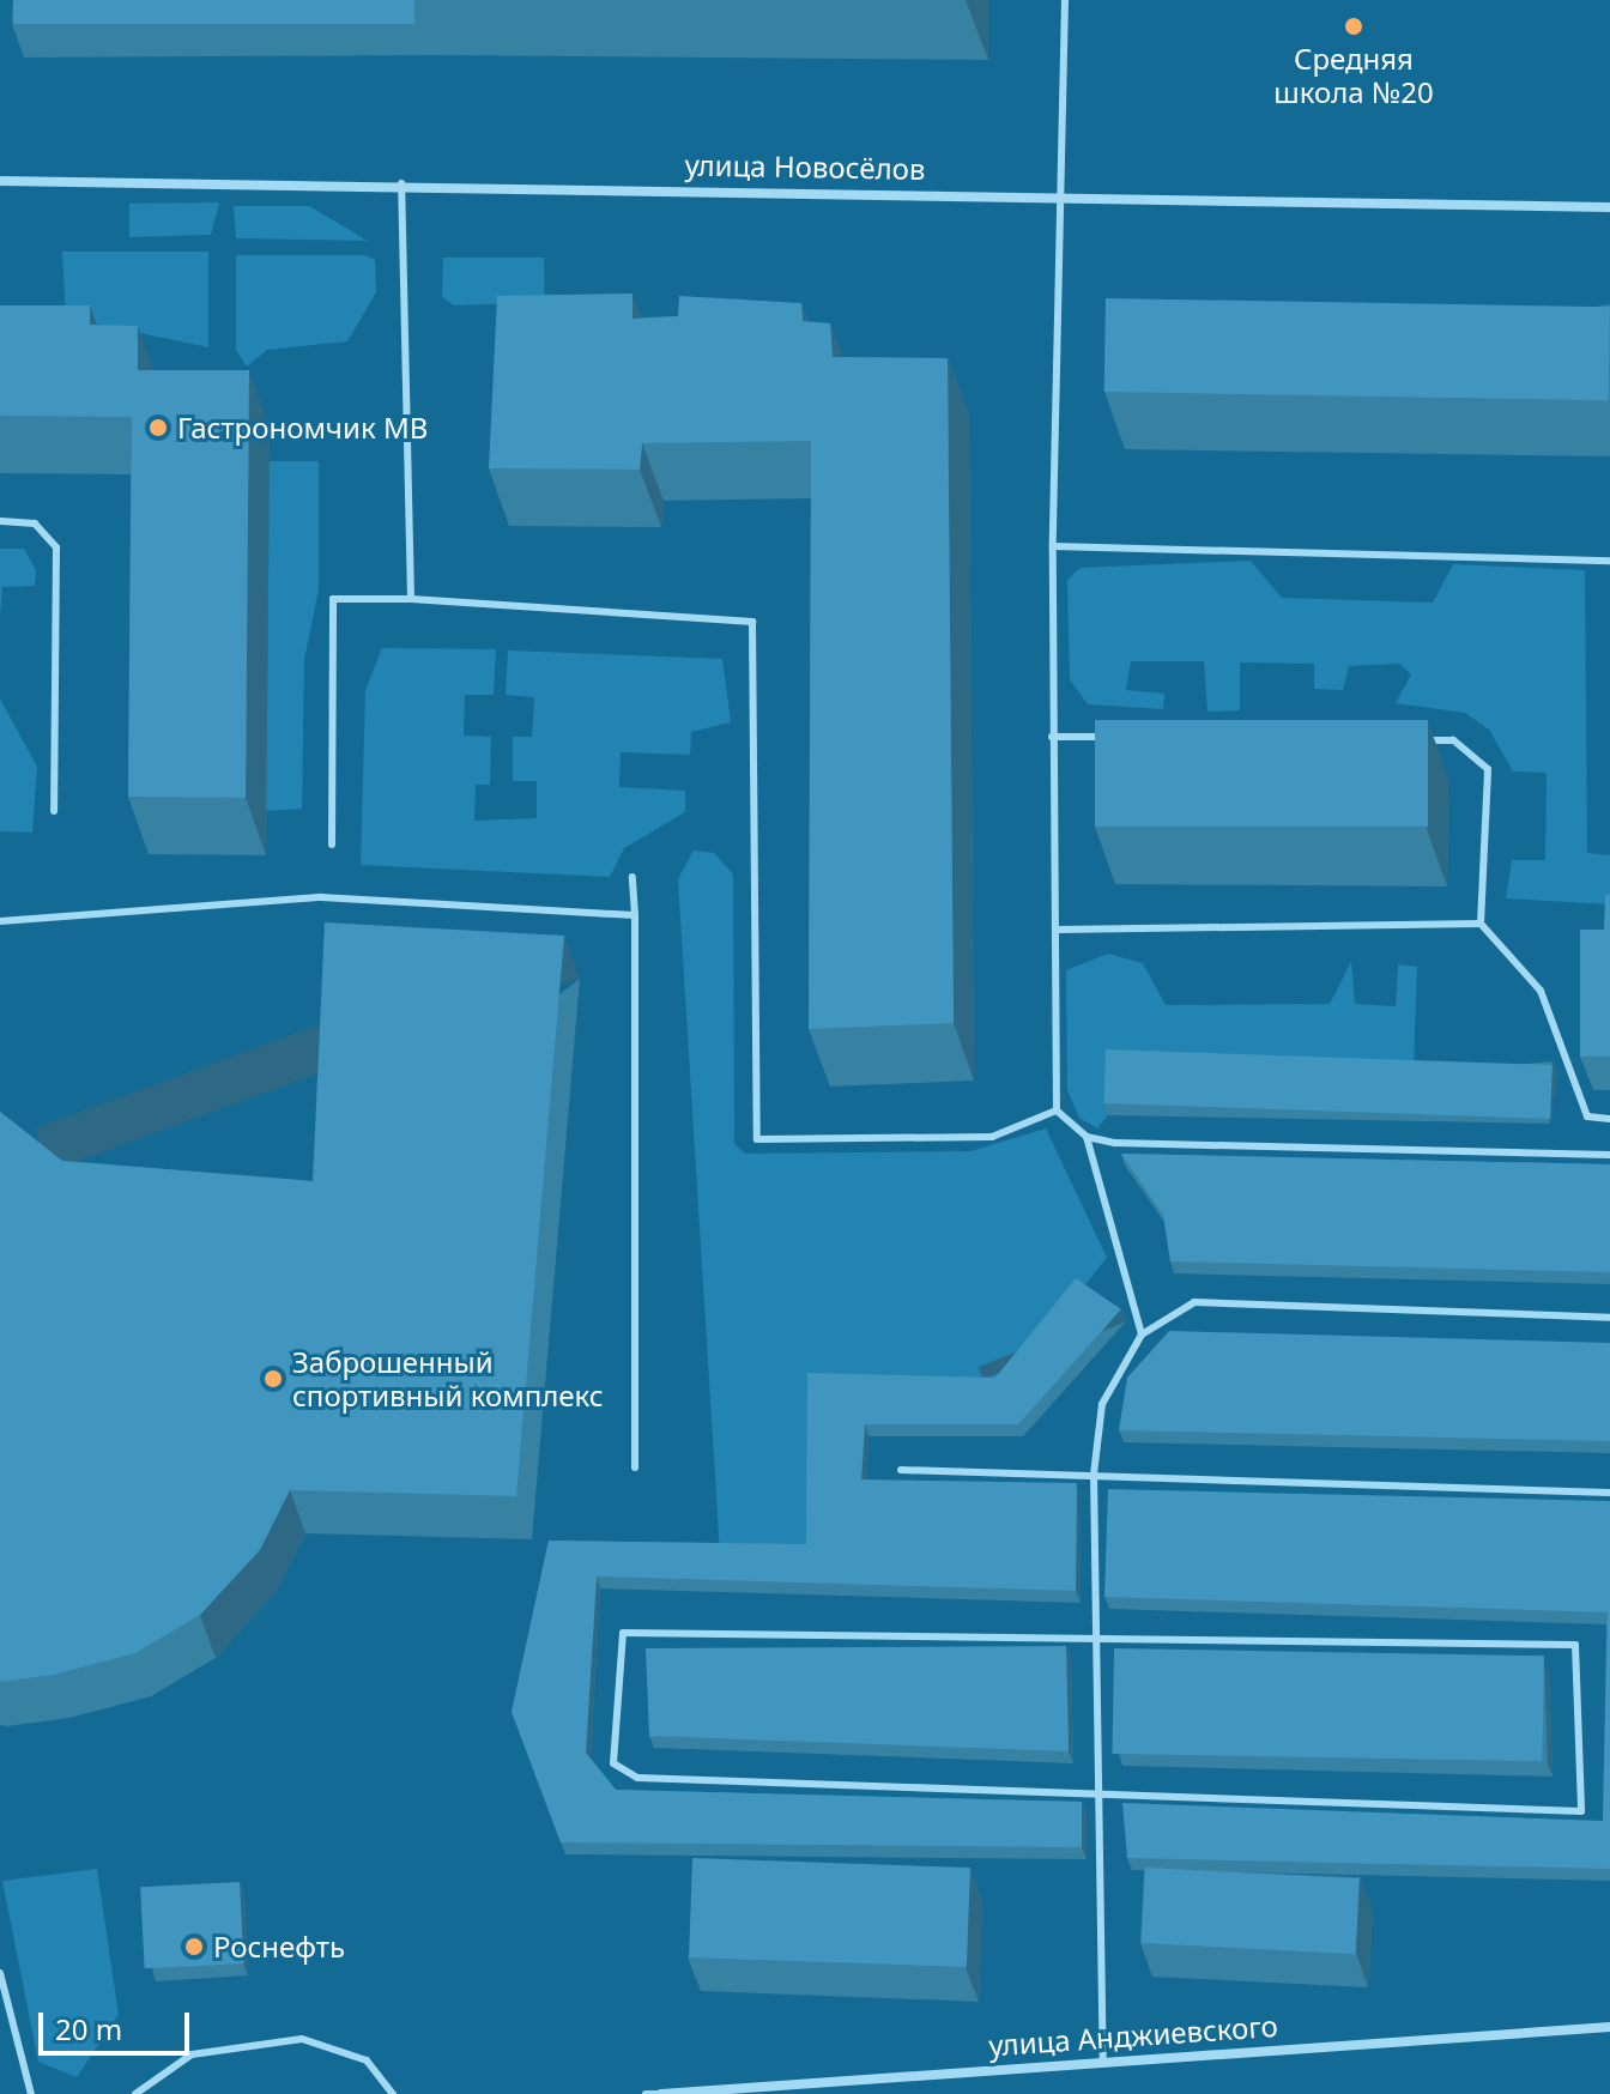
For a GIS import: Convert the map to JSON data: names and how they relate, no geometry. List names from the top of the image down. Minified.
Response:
{"streets":{"street":["улица Новосёлов","улица Анджиевского"]},"places":["Средняя школа №20","Гастрономчик МВ","Заброшенный спортивный комплекс","Роснефть"],"scale_bar":"20 m"}
